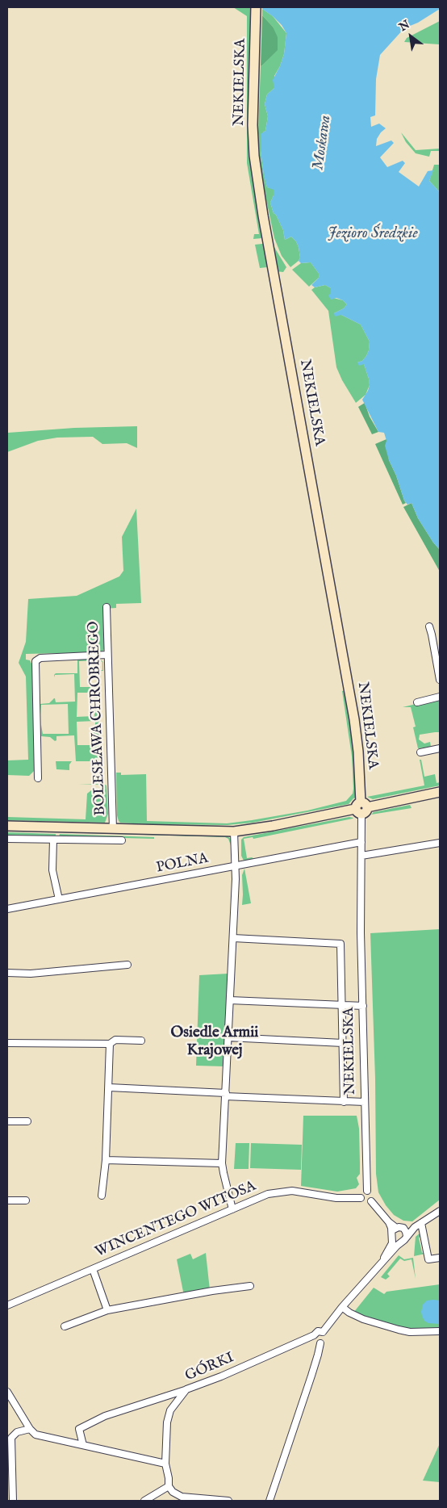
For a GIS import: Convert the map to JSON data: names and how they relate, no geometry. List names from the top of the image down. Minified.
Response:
{"streets":{"street":["NEKIELSKA","BOLESŁAWA CHROBREGO","POLNA","WINCENTEGO WITOSA","GÓRKI"]},"crossings":[["NEKIELSKA","POLNA"],["NEKIELSKA","WINCENTEGO WITOSA"]],"districts":["Osiedle Armii Krajowej"],"water":["Moskawa","Jezioro Średzkie"],"north":"top left"}
